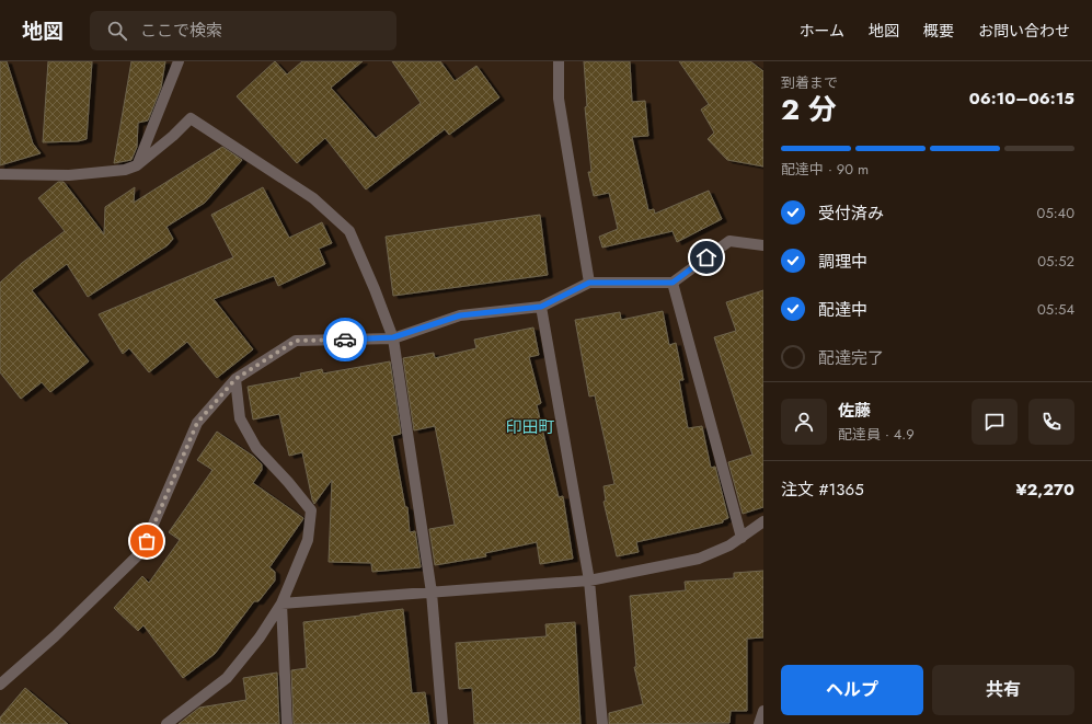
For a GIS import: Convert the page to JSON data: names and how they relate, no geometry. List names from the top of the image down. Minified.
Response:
{"districts":["印田町"],"page":{"header":"地図","search":"ここで検索","nav":["ホーム","地図","概要","お問い合わせ"],"heading":["2 分","到着まで","06:10–06:15"],"panel":["佐藤","配達員 · 4.9","注文 #1365","¥2,270"],"bar":"配達中 · 90 m","list":[["受付済み","05:40"],["調理中","05:52"],["配達中","05:54"],"配達完了"],"buttons":["ヘルプ","共有"]}}
